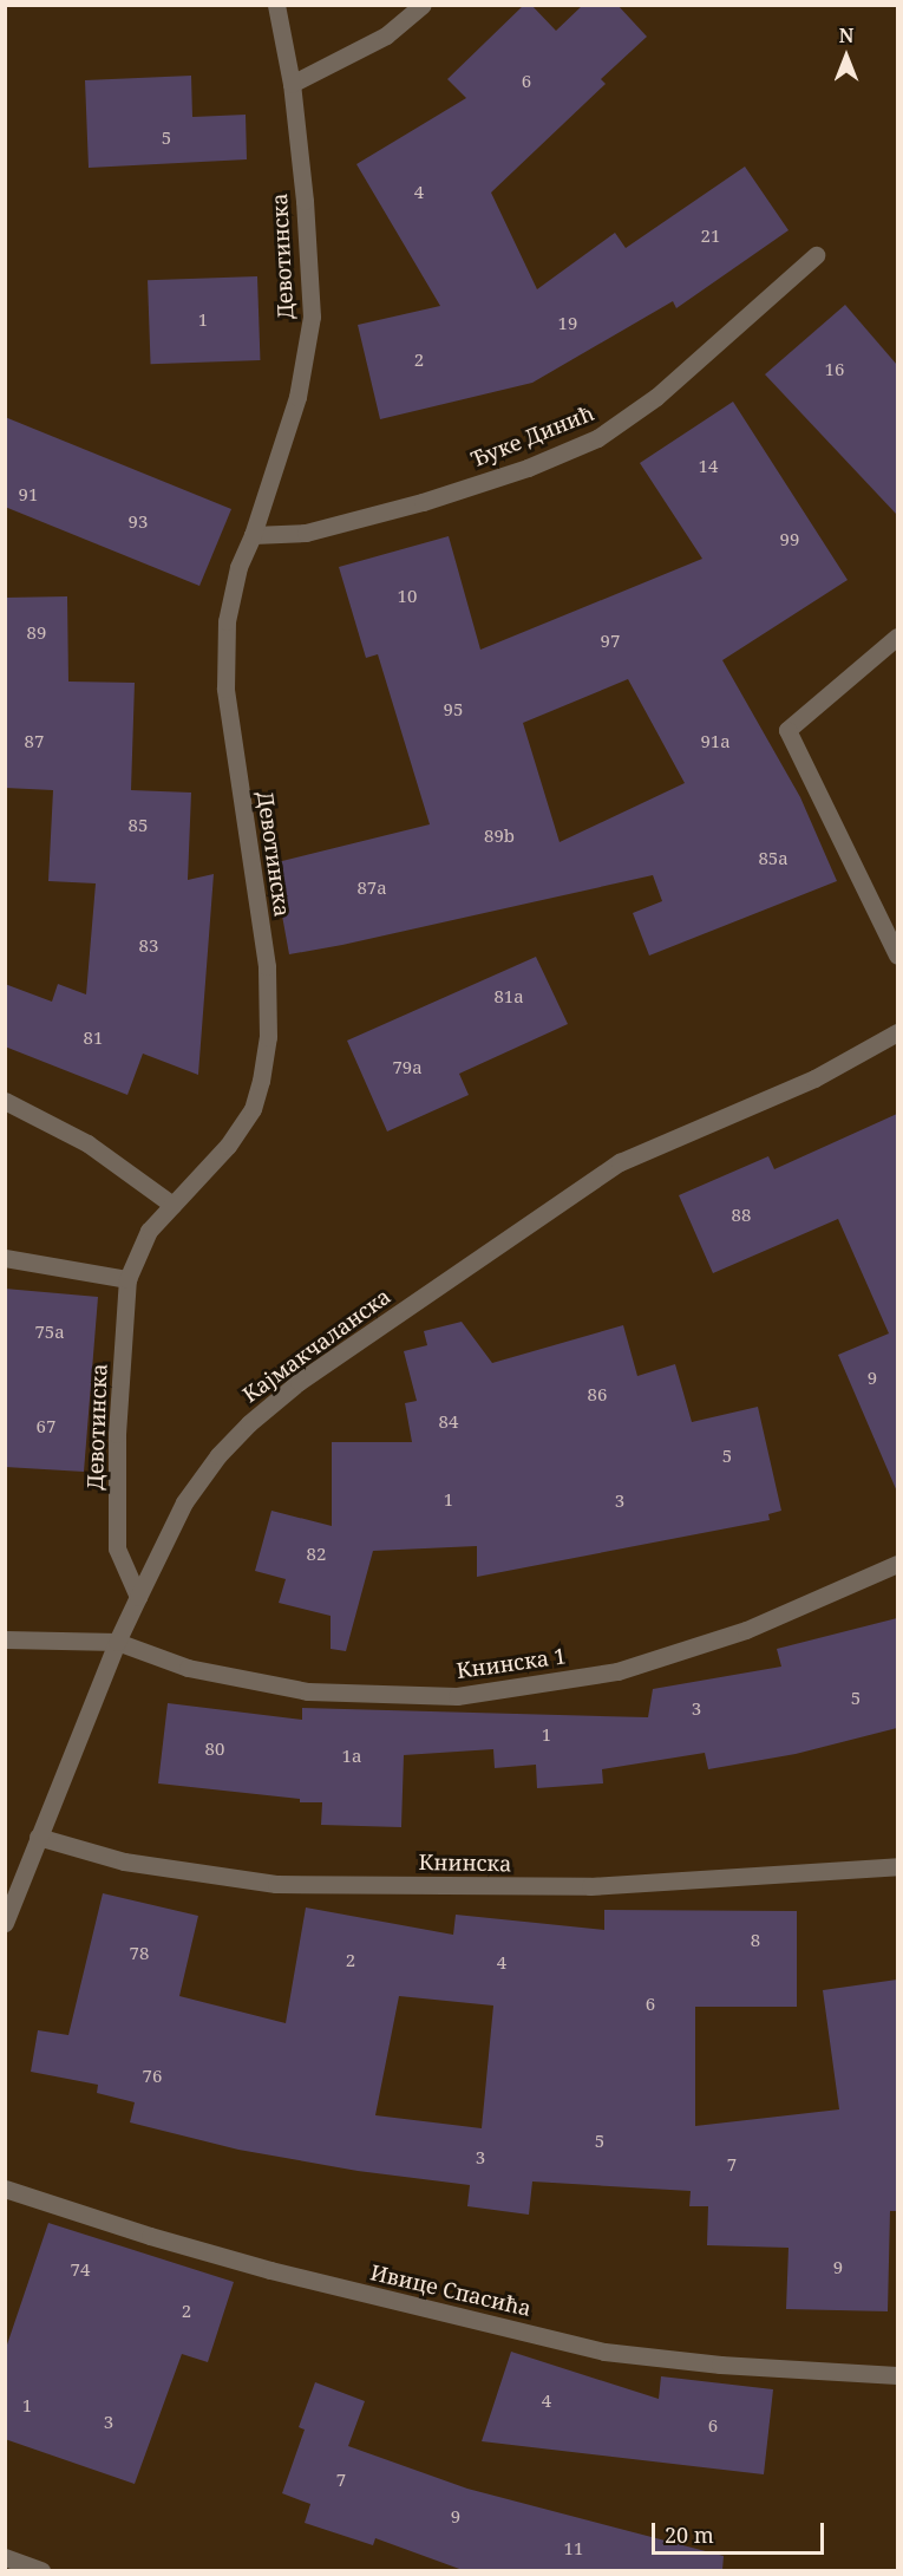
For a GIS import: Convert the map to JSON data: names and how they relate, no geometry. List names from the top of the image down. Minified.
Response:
{"streets":{"street":["Девотинска","Ђуке Динић","Кајмакчаланска","Книнска 1","Книнска","Ивице Спасића"]},"crossings":[["Девотинска","Ђуке Динић"],["Девотинска","Кајмакчаланска"],["Кајмакчаланска","Книнска 1"],["Кајмакчаланска","Книнска"]],"house_numbers":["6","5","4","21","1","19","2","16","14","91","93","99","10","89","97","95","87","91a","85","89b","85a","87a","83","81a","81","79a","88","75a","9","86","84","67","5","1","3","82","5","3","1","80","1a","8","78","2","4","6","76","5","3","7","9","74","2","4","1","3","6","7","9","11"],"scale_bar":"20 m","north":"top"}
